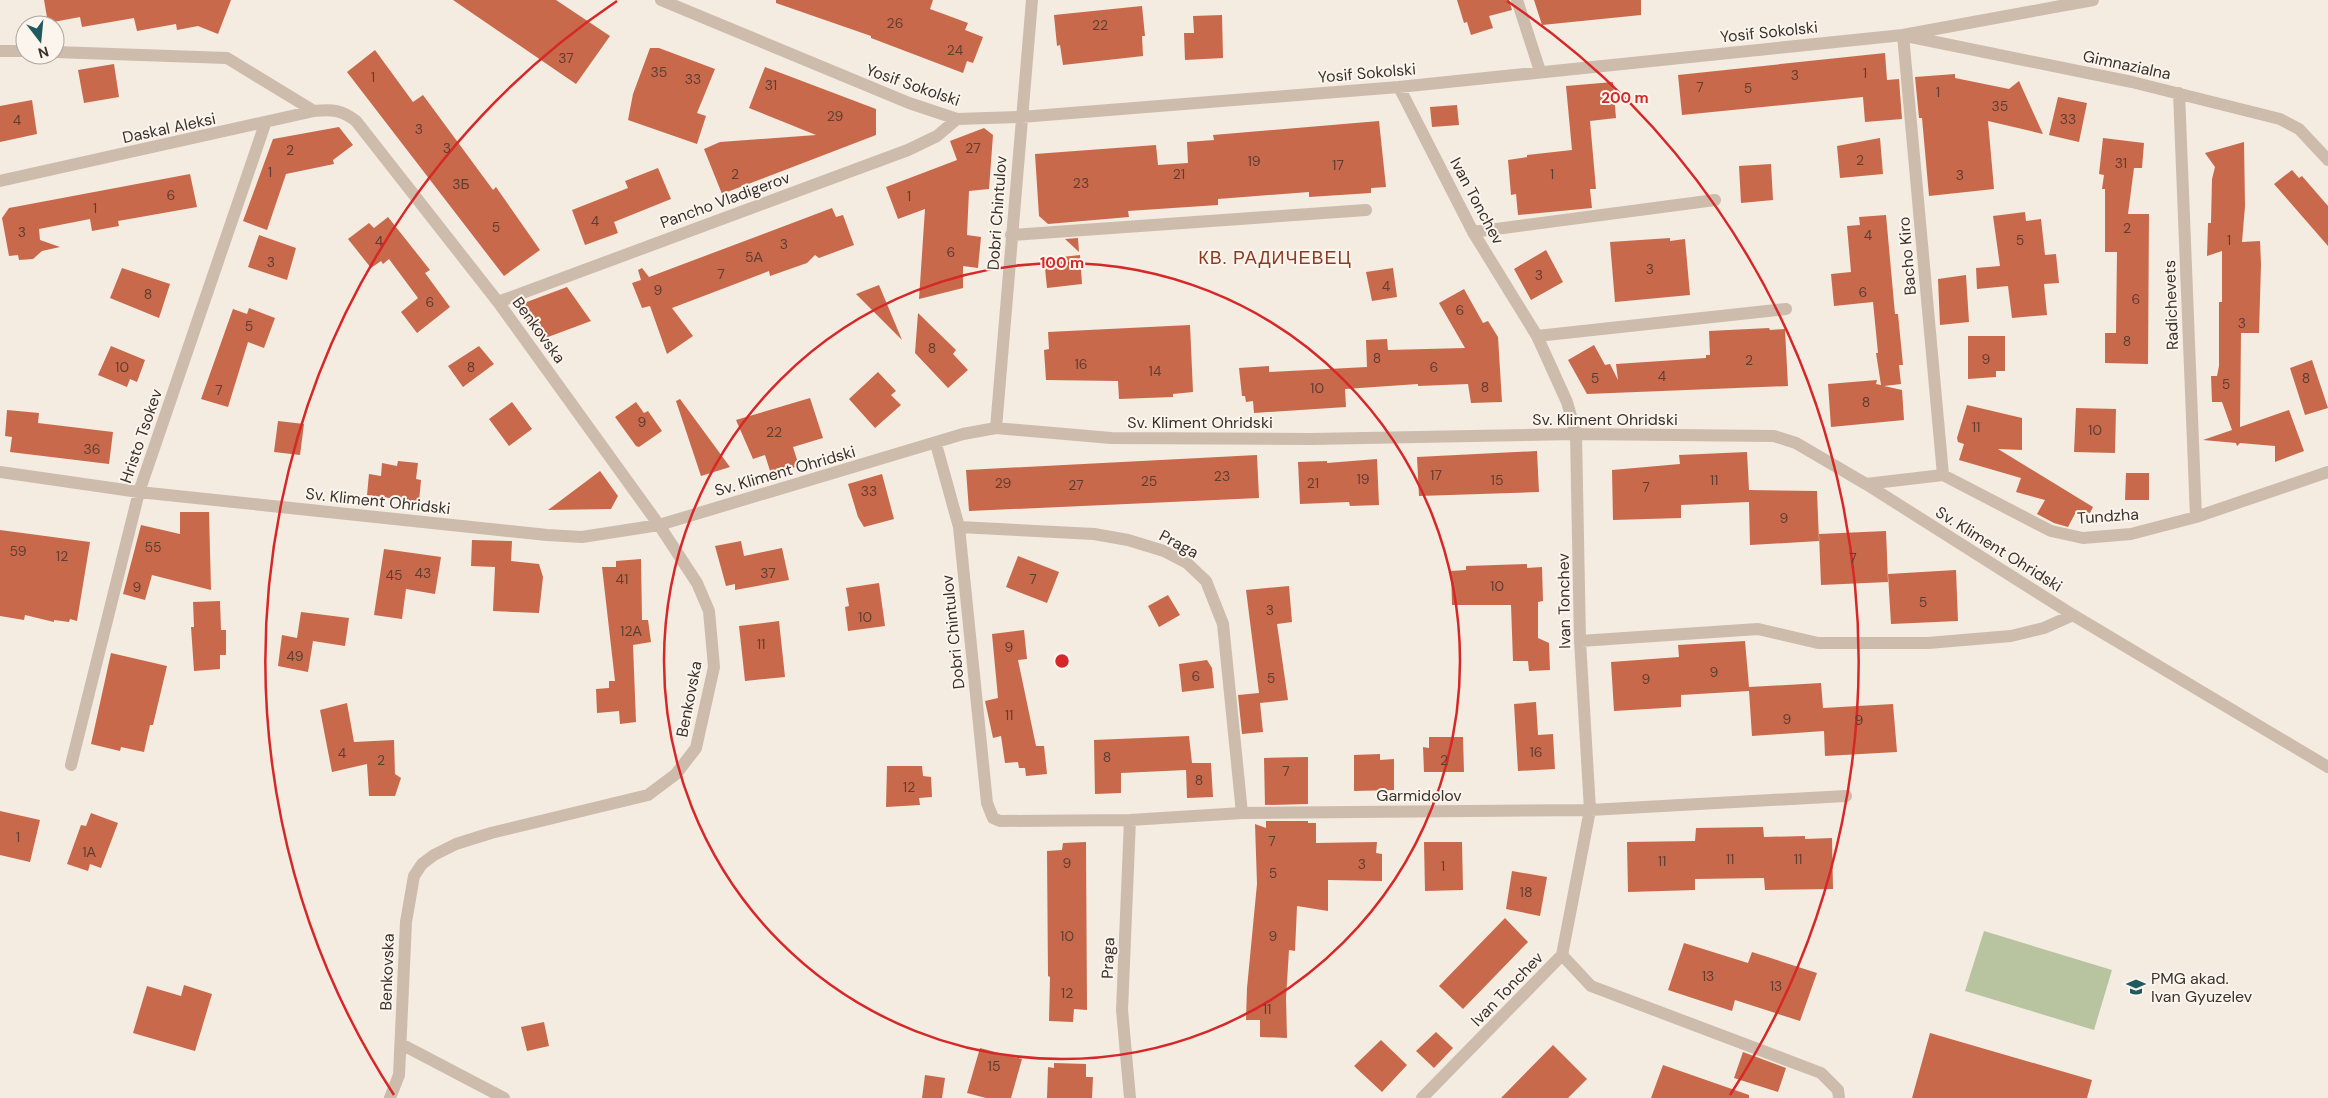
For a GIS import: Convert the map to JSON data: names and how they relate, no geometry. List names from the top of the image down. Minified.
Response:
{"streets":{"street":["Yosif Sokolski","Gimnazialna","Daskal Aleksi","Pancho Vladigerov","Ivan Tonchev","Dobri Chintulov","Bacho Kiro","Radichevets","Benkovska","Sv. Kliment Ohridski","Hristo Tsokev","Tundzha","Praga","Garmidolov"]},"crossings":[["Yosif Sokolski","Gimnazialna"],["Yosif Sokolski","Pancho Vladigerov"],["Yosif Sokolski","Ivan Tonchev"],["Yosif Sokolski","Dobri Chintulov"],["Yosif Sokolski","Bacho Kiro"],["Gimnazialna","Bacho Kiro"],["Gimnazialna","Radichevets"],["Daskal Aleksi","Benkovska"],["Daskal Aleksi","Hristo Tsokev"],["Pancho Vladigerov","Benkovska"],["Ivan Tonchev","Sv. Kliment Ohridski"],["Ivan Tonchev","Garmidolov"],["Dobri Chintulov","Sv. Kliment Ohridski"],["Dobri Chintulov","Praga"],["Dobri Chintulov","Garmidolov"],["Bacho Kiro","Tundzha"],["Radichevets","Tundzha"],["Benkovska","Sv. Kliment Ohridski"],["Sv. Kliment Ohridski","Hristo Tsokev"],["Praga","Garmidolov"]],"districts":["КВ. РАДИЧЕВЕЦ"],"places":{"school or university":["PMG akad. Ivan Gyuzelev"]},"house_numbers":["26","22","24","37","35","1","3","1","33","31","7","5","1","35","29","33","4","3","3","27","2","2","19","31","17","1","2","21","1","3","23","3Б","6","1","1","4","5","2","3","4","5","1","4","3","6","5А","3","3","7","3","4","9","6","8","6","6","6","3","5","8","8","8","9","2","16","10","8","6","14","4","5","8","5","8","10","7","8","9","11","10","22","36","17","23","19","15","11","25","29","21","27","7","33","9","55","59","12","7","43","37","45","41","7","10","9","5","3","10","12А","11","9","49","9","6","5","9","11","9","9","16","4","8","2","2","7","8","12","1","7","1А","11","11","11","9","3","1","5","18","10","9","13","13","12","11","15"],"north":"bottom","rings":["200 m","100 m"]}
